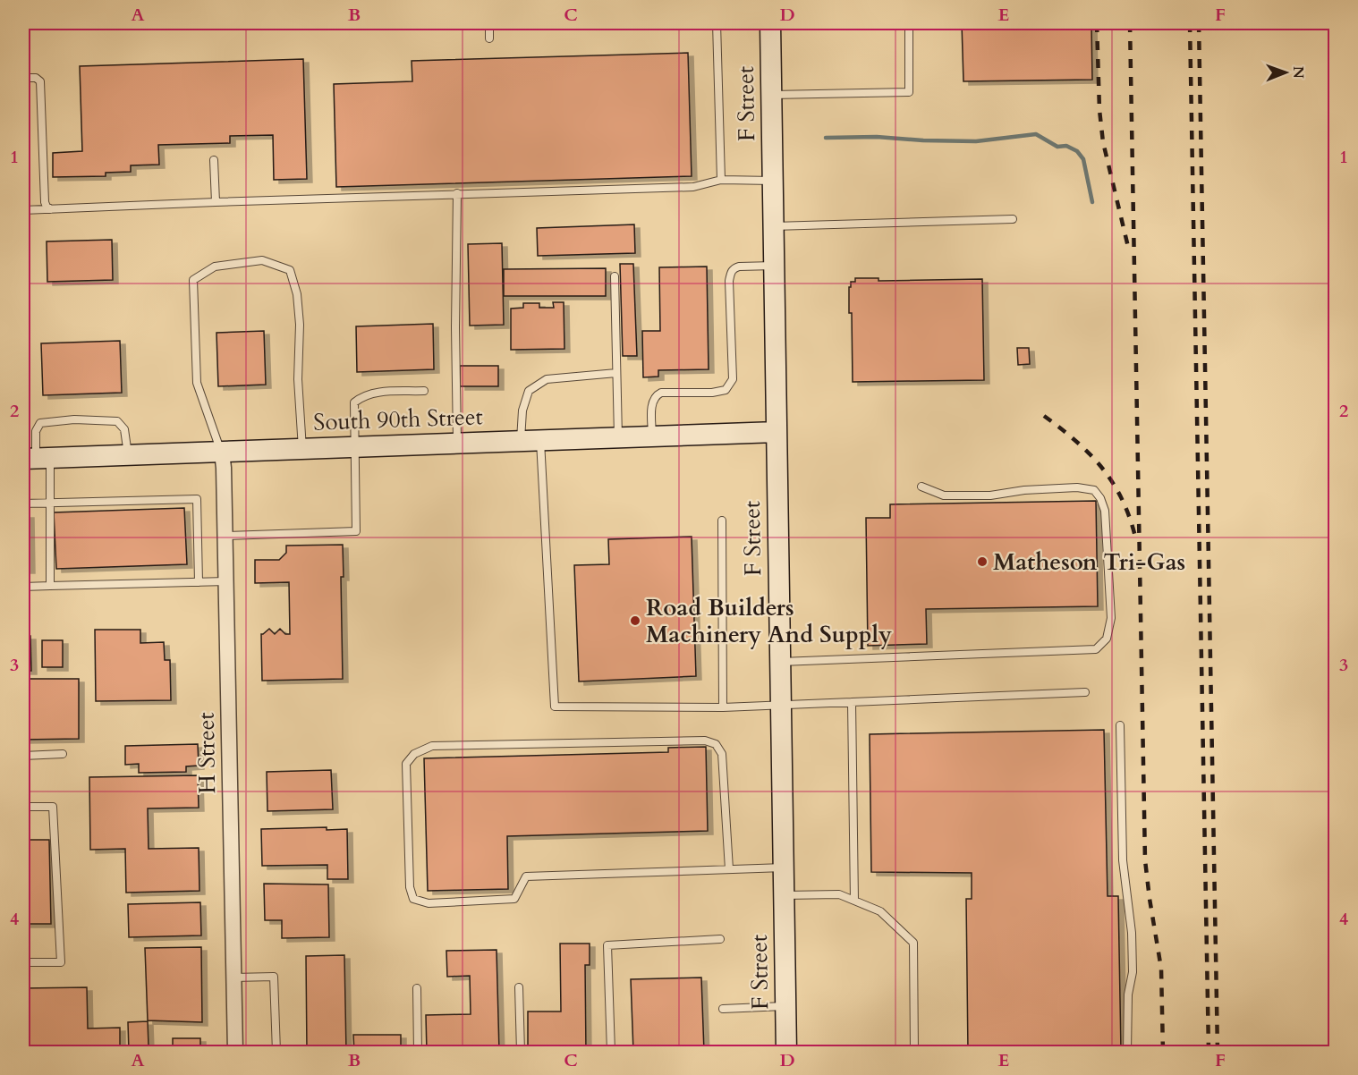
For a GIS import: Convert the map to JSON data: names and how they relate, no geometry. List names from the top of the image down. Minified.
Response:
{"streets":{"street":["F Street","South 90th Street","H Street"]},"crossings":[["F Street","South 90th Street"],["South 90th Street","H Street"]],"places":["Matheson Tri-Gas","Road Builders Machinery And Supply"],"north":"right","grid":{"columns":["A","B","C","D","E","F"],"rows":["1","2","3","4"]}}
